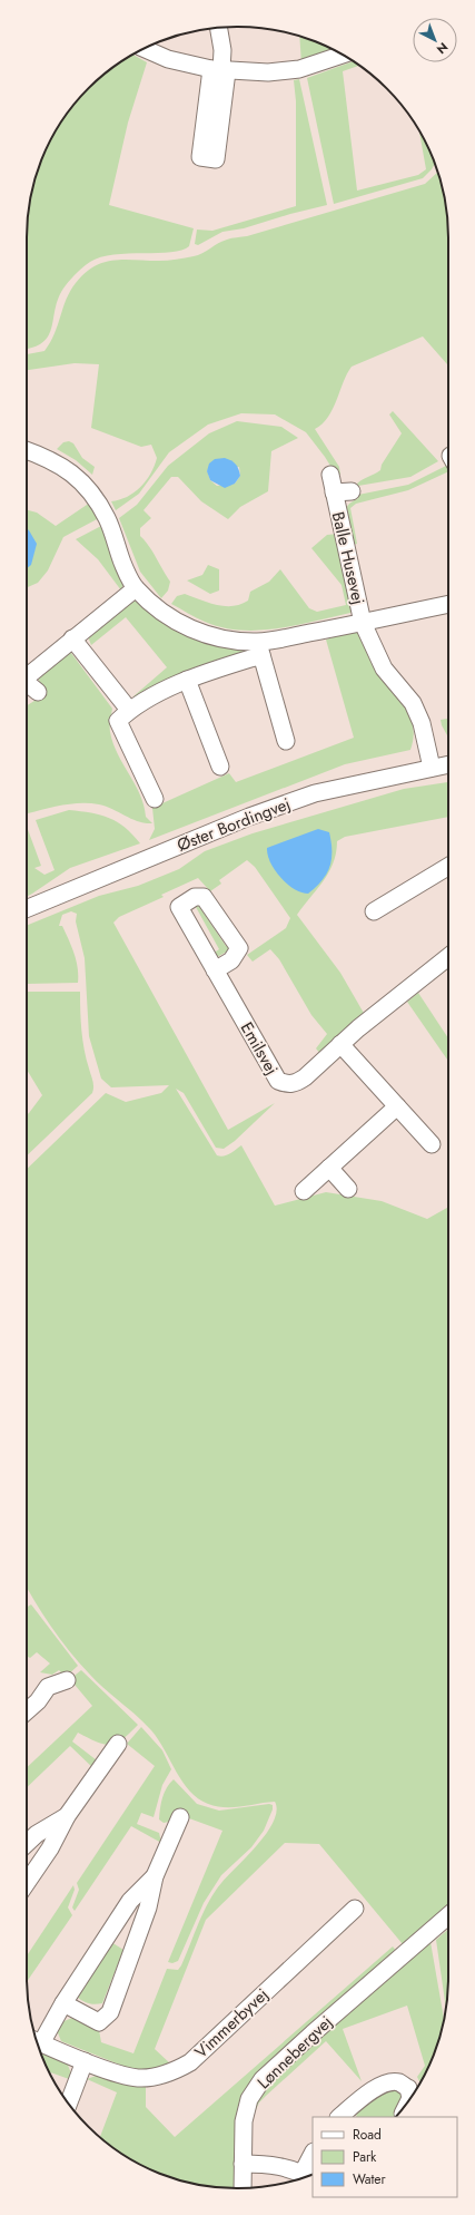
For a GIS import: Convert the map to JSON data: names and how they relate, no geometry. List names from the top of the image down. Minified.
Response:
{"streets":{"street":["Balle Husevej","Øster Bordingvej","Emilsvej","Vimmerbyvej","Lønnebergvej"]},"crossings":[["Balle Husevej","Øster Bordingvej"]],"legend":["Road","Park","Water"],"north":"bottom right"}
